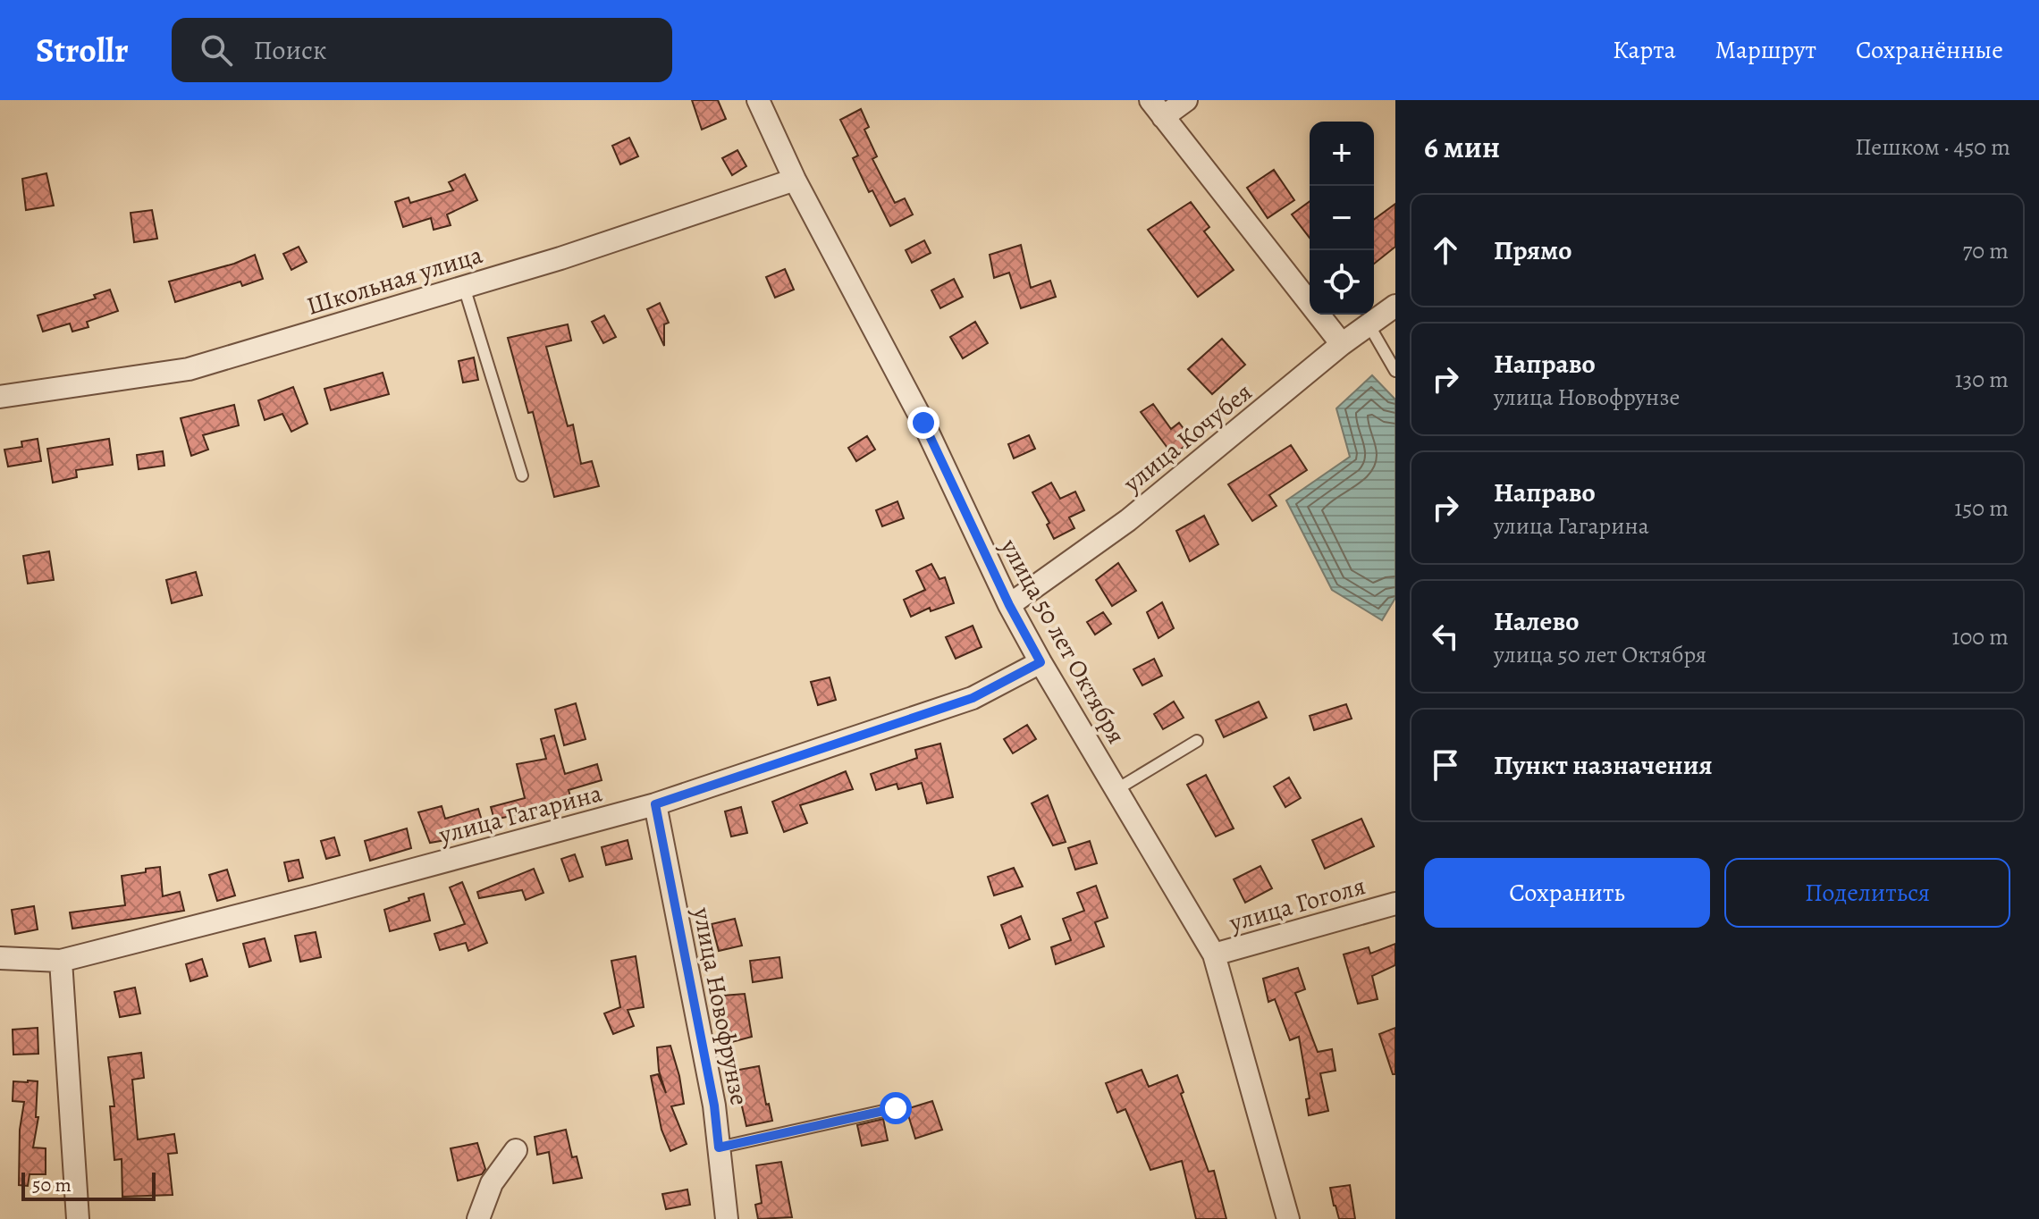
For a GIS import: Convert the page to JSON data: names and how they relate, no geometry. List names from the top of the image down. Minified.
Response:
{"streets":{"street":["Школьная улица","улица Кочубея","улица 50 лет Октября","улица Гагарина","улица Гоголя","улица Новофрунзе"]},"crossings":[["Школьная улица","улица 50 лет Октября"],["улица Кочубея","улица 50 лет Октября"],["улица 50 лет Октября","улица Гагарина"],["улица 50 лет Октября","улица Гоголя"],["улица Гагарина","улица Новофрунзе"]],"scale_bar":"50 m","page":{"header":"Strollr","search":"Поиск","nav":["Карта","Маршрут","Сохранённые"],"heading":["6 мин","Пешком · 450 m"],"map_buttons":["+","−"],"list":[["Прямо","70 m"],["Направо","улица Новофрунзе","130 m"],["Направо","улица Гагарина","150 m"],["Налево","улица 50 лет Октября","100 m"],"Пункт назначения"],"buttons":["Сохранить","Поделиться"],"scale":"50 m"}}
